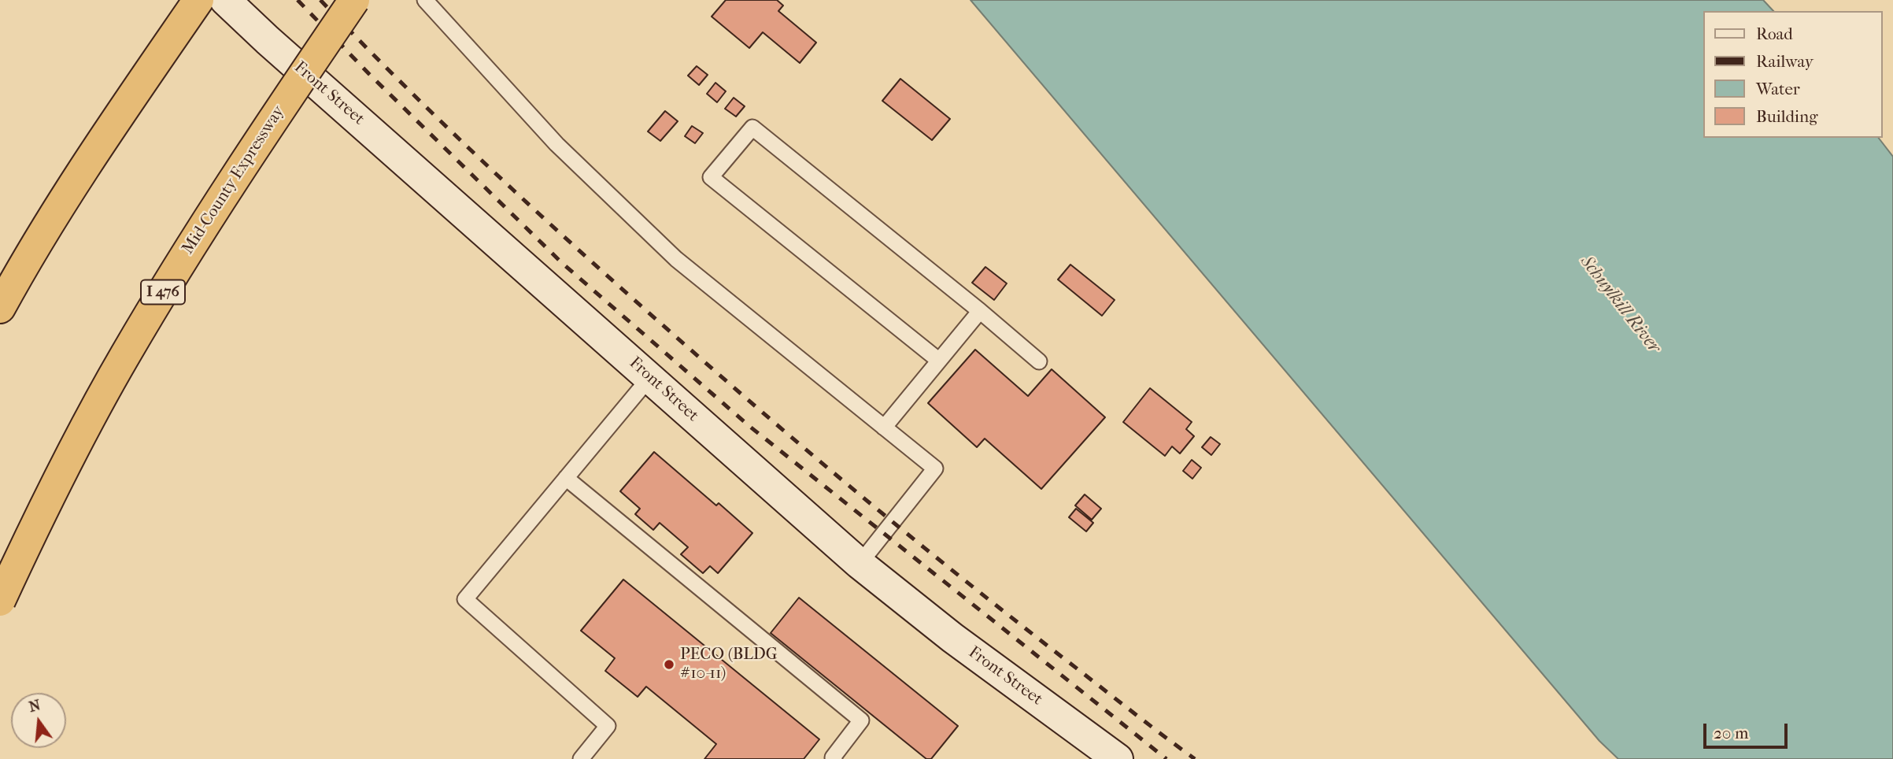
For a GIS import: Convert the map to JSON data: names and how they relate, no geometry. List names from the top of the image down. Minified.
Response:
{"streets":{"highway":["Mid-County Expressway","I 476"],"main road":["Front Street"]},"water":["Schuylkill River"],"places":["PECO (BLDG #10-11)"],"legend":["Road","Railway","Water","Building"],"scale_bar":"20 m","north":"top"}
